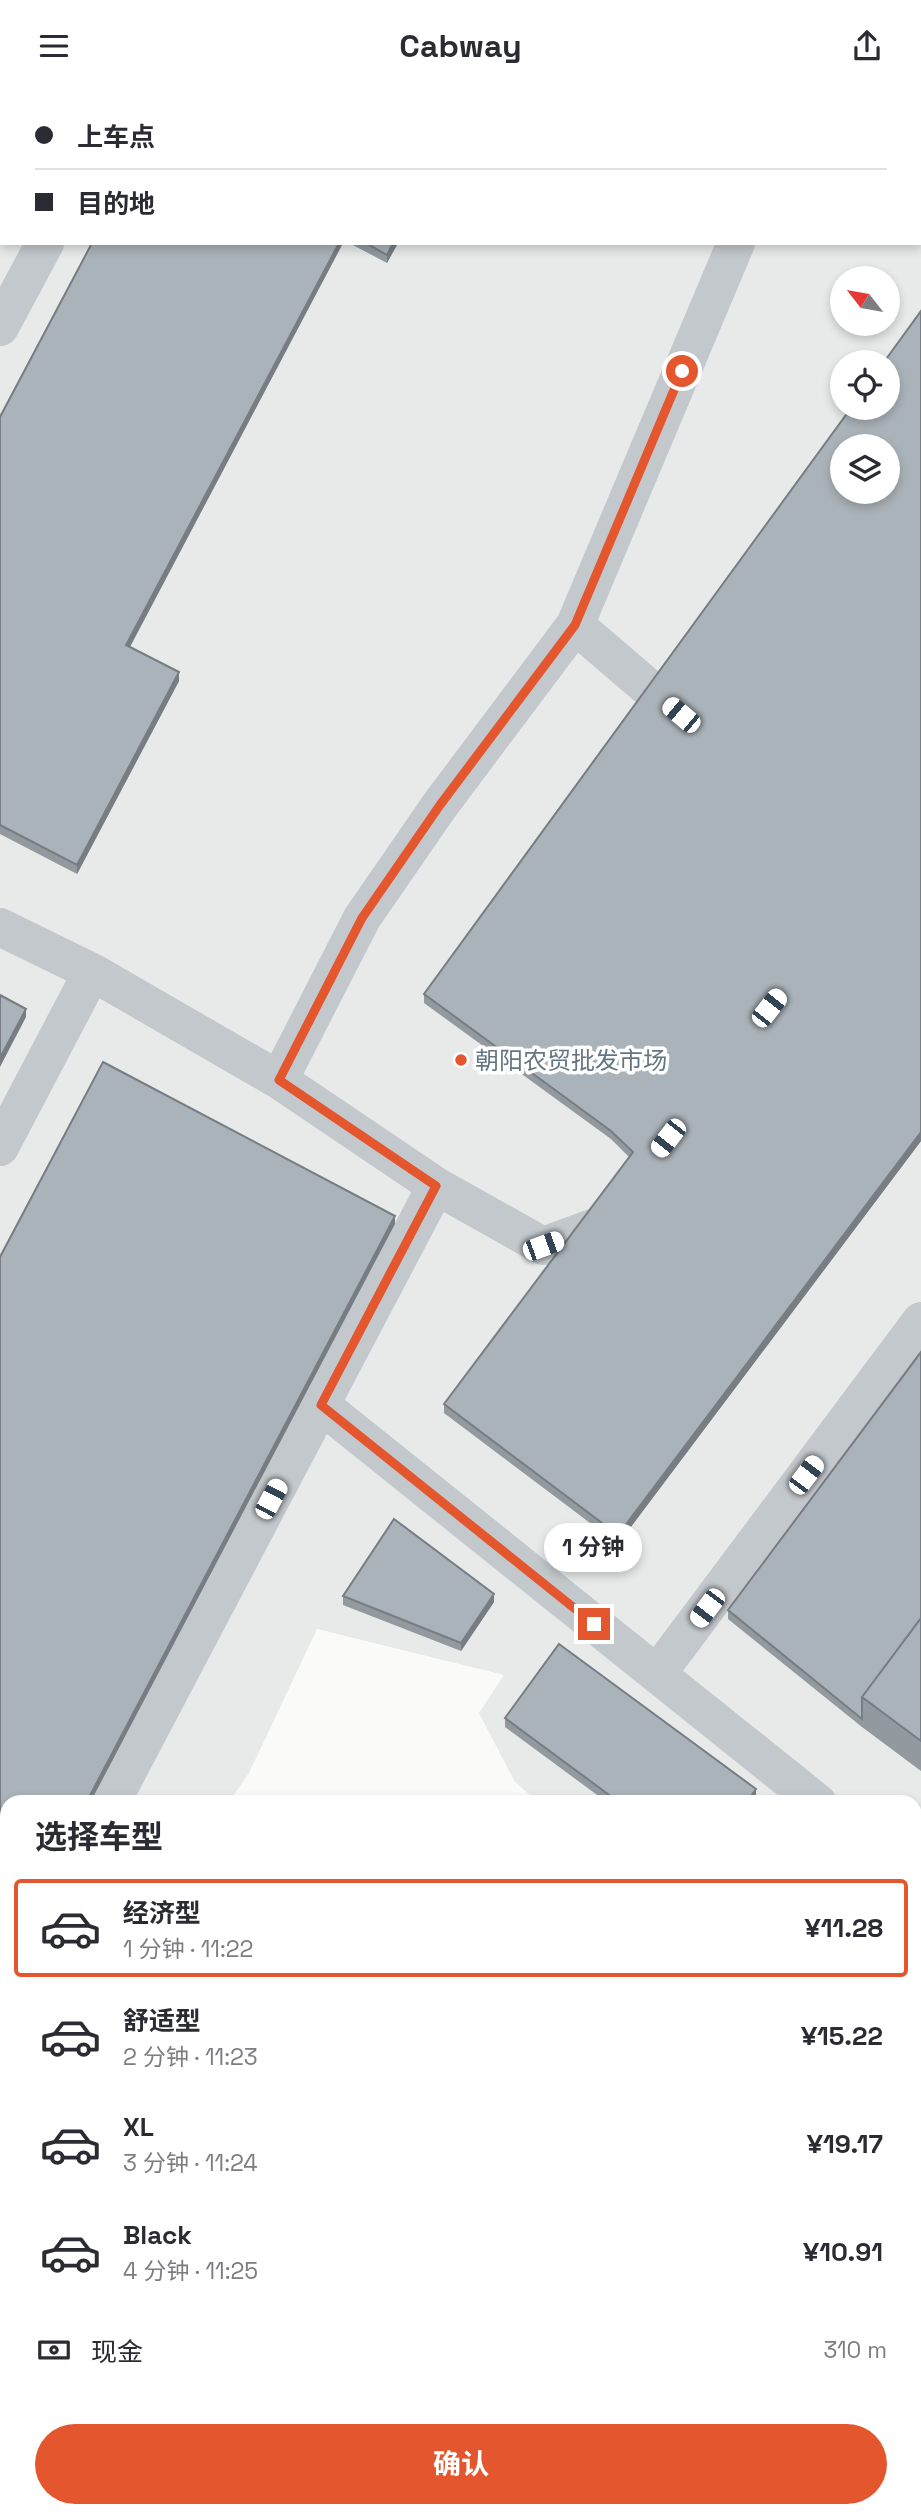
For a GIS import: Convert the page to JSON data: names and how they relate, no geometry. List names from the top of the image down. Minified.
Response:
{"places":["朝阳农贸批发市场"],"north":"top left","page":{"header":"Cabway","banner":["上车点","目的地"],"bubble":"1 分钟","heading":"选择车型","list":[{"name":"经济型","note":"1 分钟 · 11:22","value":"¥11.28"},{"name":"舒适型","note":"2 分钟 · 11:23","value":"¥15.22"},{"name":"XL","note":"3 分钟 · 11:24","value":"¥19.17"},{"name":"Black","note":"4 分钟 · 11:25","value":"¥10.91"}],"pay":["现金","310 m"],"buttons":"确认"}}
